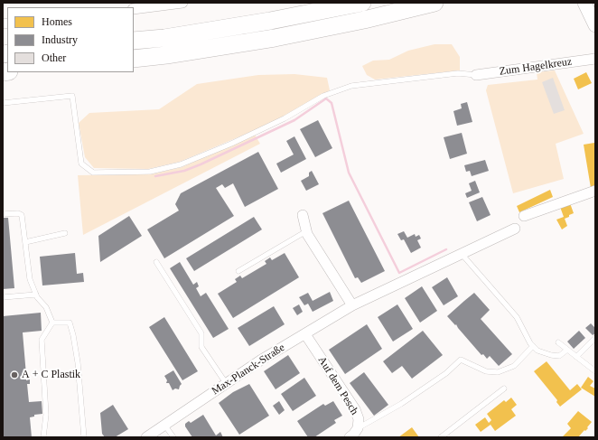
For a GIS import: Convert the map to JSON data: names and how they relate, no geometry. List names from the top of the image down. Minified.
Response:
{"streets":{"street":["Zum Hagelkreuz","Max-Planck-Straße","Auf dem Pesch"]},"crossings":[["Max-Planck-Straße","Auf dem Pesch"]],"places":["A + C Plastik"],"legend":["Homes","Industry","Other"]}
